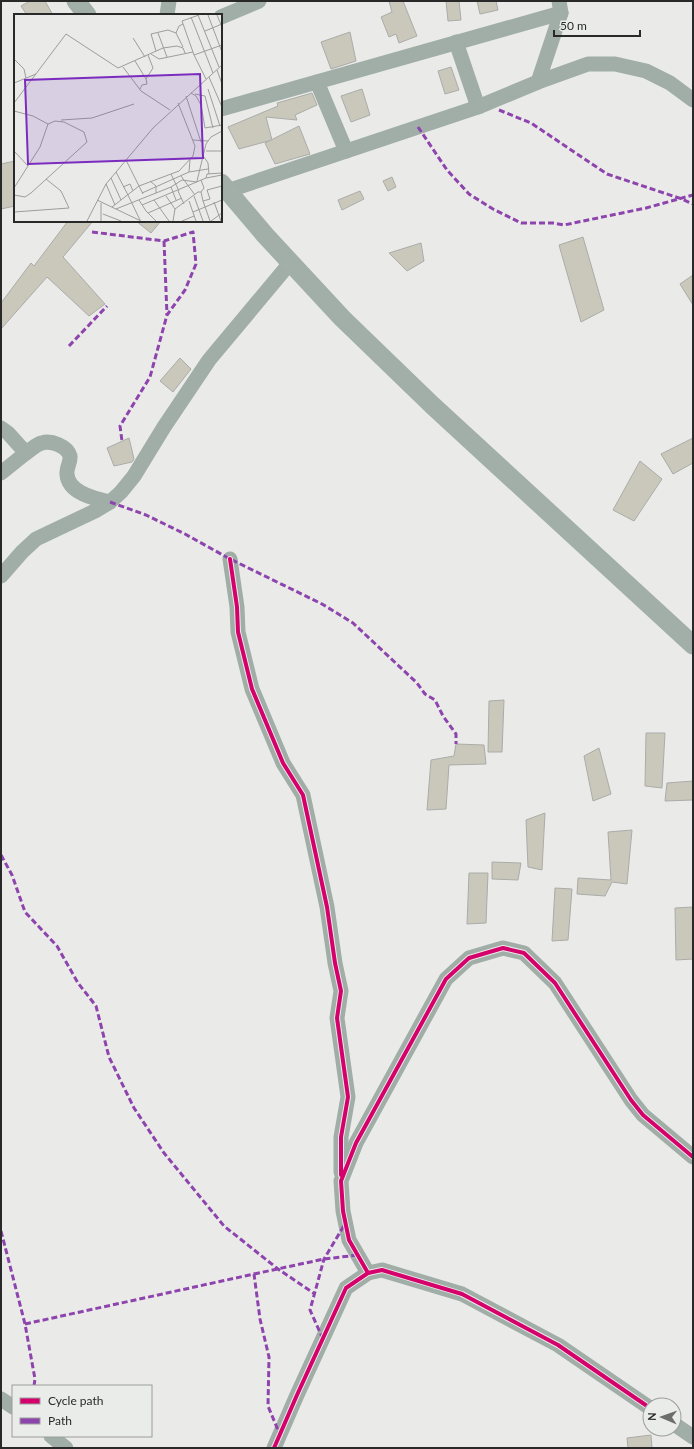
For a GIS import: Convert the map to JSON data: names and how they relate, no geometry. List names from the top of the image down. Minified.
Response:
{"legend":["Cycle path","Path"],"scale_bar":"50 m","north":"left"}
